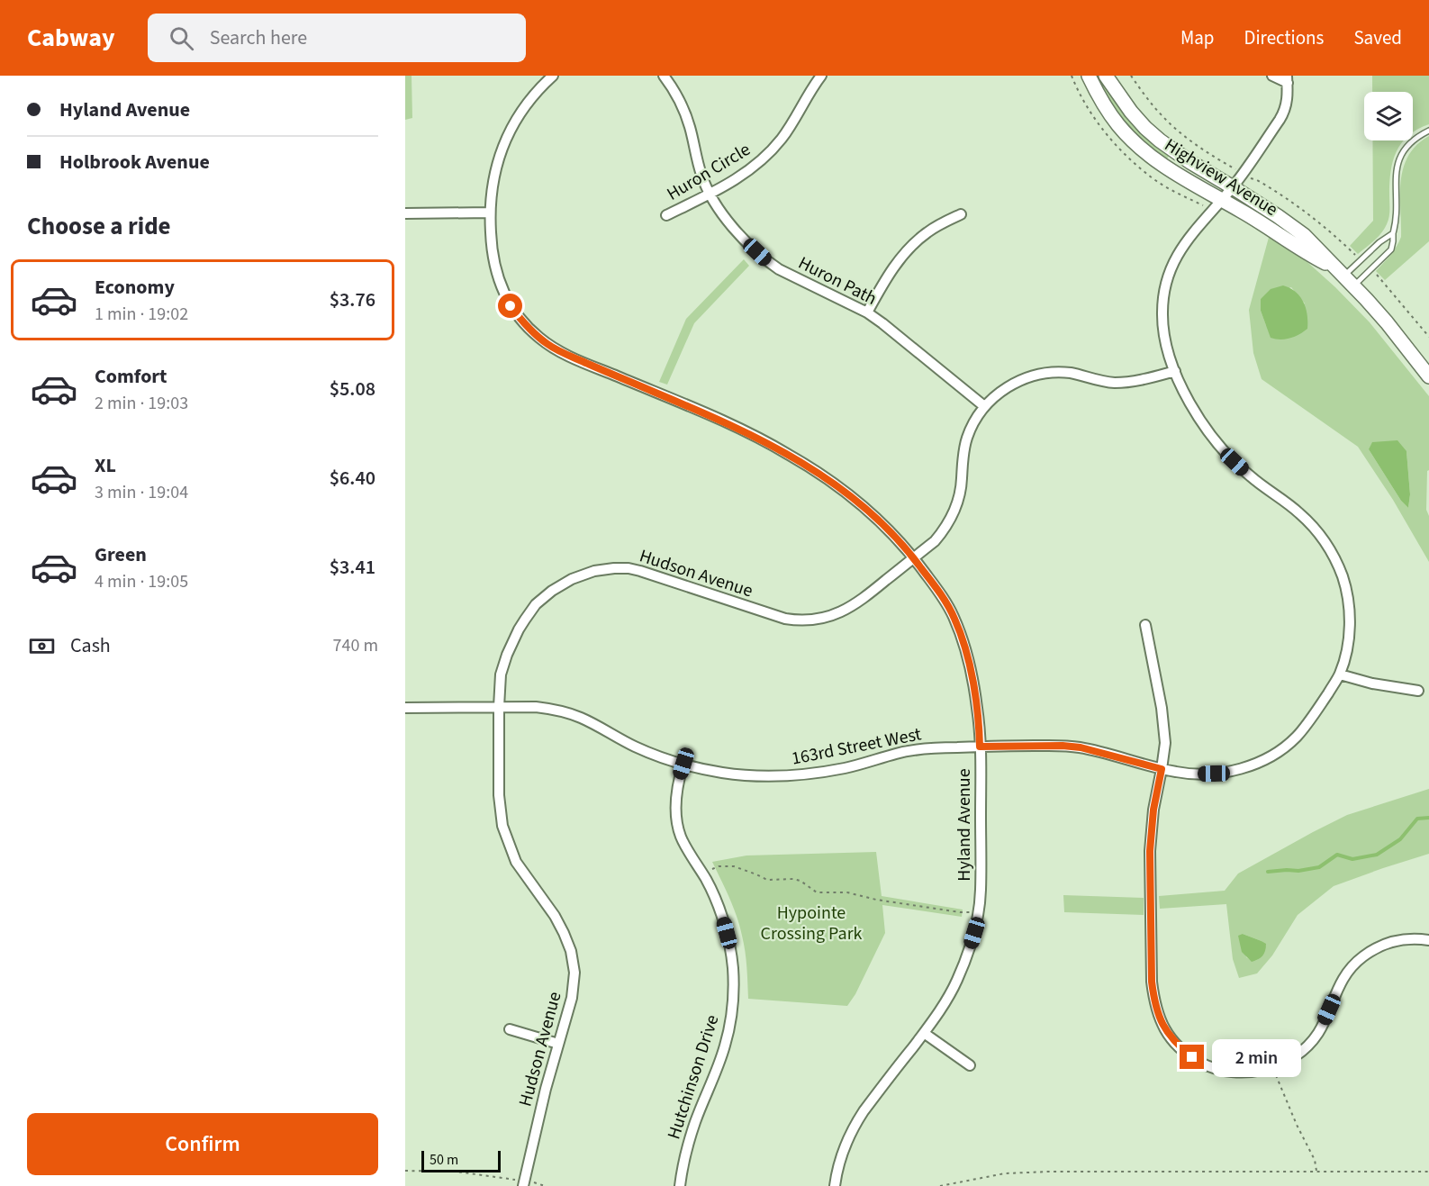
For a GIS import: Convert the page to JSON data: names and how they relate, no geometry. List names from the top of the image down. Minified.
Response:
{"streets":{"street":["Huron Circle","Highview Avenue","Huron Path","Hudson Avenue","163rd Street West","Hyland Avenue","Hutchinson Drive"]},"crossings":[["Huron Circle","Huron Path"],["Huron Path","Hudson Avenue"],["Hudson Avenue","163rd Street West"],["Hudson Avenue","Hyland Avenue"],["163rd Street West","Hyland Avenue"],["163rd Street West","Hutchinson Drive"]],"parks":["Hypointe Crossing Park"],"scale_bar":"50 m","page":{"header":"Cabway","search":"Search here","nav":["Map","Directions","Saved"],"banner":["Hyland Avenue","Holbrook Avenue"],"heading":"Choose a ride","list":[{"name":"Economy","note":"1 min · 19:02","value":"$3.76"},{"name":"Comfort","note":"2 min · 19:03","value":"$5.08"},{"name":"XL","note":"3 min · 19:04","value":"$6.40"},{"name":"Green","note":"4 min · 19:05","value":"$3.41"}],"pay":["Cash","740 m"],"bubble":"2 min","buttons":"Confirm","scale":"50 m"}}
